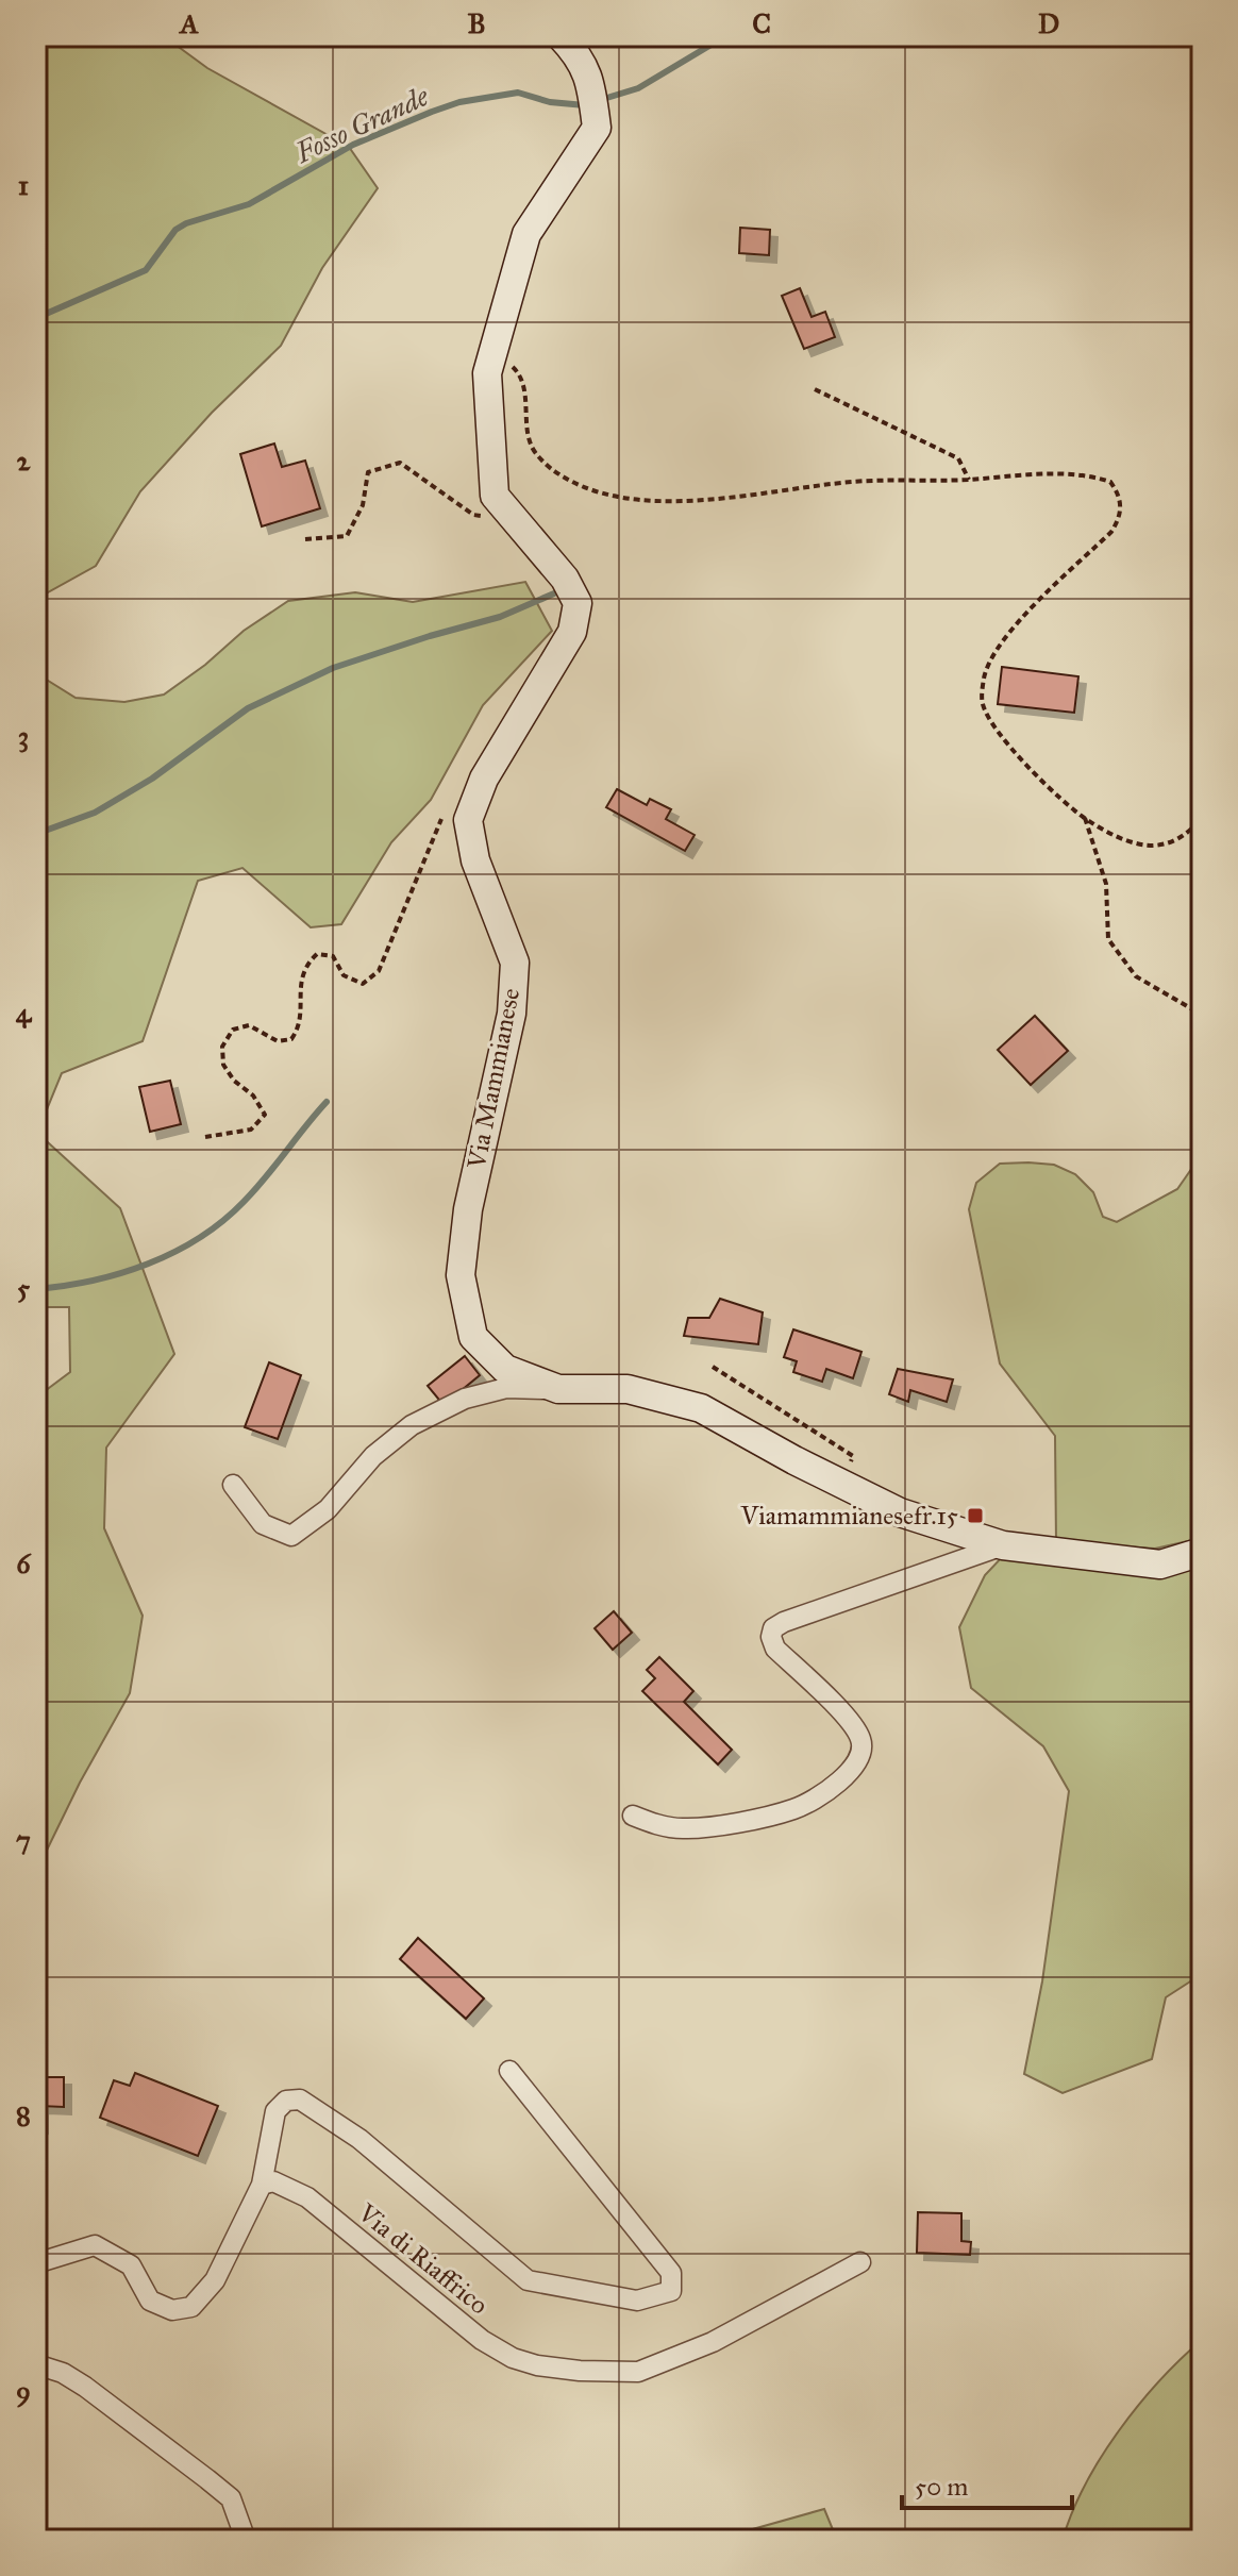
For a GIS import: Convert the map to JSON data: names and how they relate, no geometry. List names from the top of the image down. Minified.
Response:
{"streets":{"main road":["Via Mammianese"],"street":["Via di Riaffrico"]},"water":["Fosso Grande"],"places":{"transit":["Viamammianesefr.15"]},"scale_bar":"50 m","grid":{"columns":["A","B","C","D"],"rows":["1","2","3","4","5","6","7","8","9"]}}
